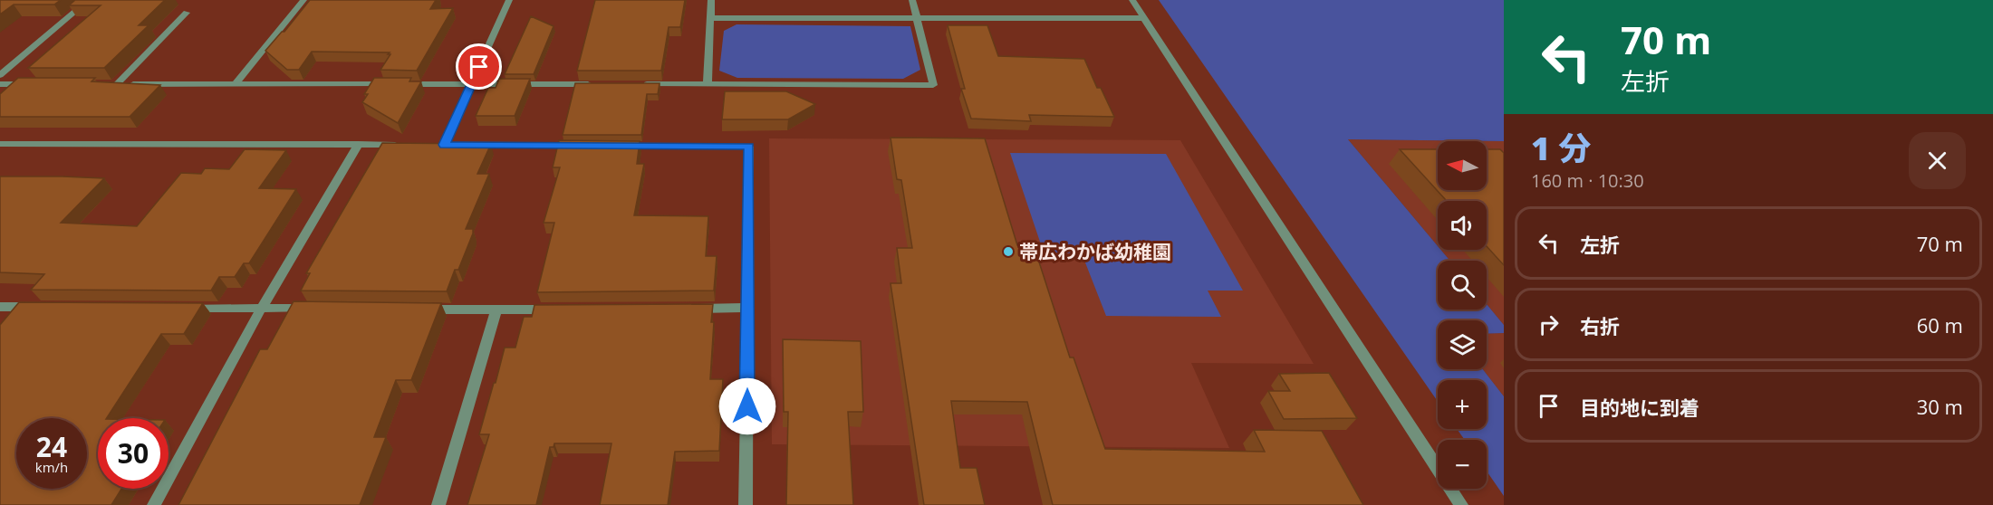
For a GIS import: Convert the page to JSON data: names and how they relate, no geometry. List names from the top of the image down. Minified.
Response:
{"places":["帯広わかば幼稚園"],"north":"left","page":{"turn":["70 m","左折"],"heading":["1 分","160 m · 10:30"],"map_buttons":["+","−"],"list":[{"name":"左折","value":"70 m"},{"name":"右折","value":"60 m"},{"name":"目的地に到着","value":"30 m"}],"speed":"24 km/h","limit":"30"}}
